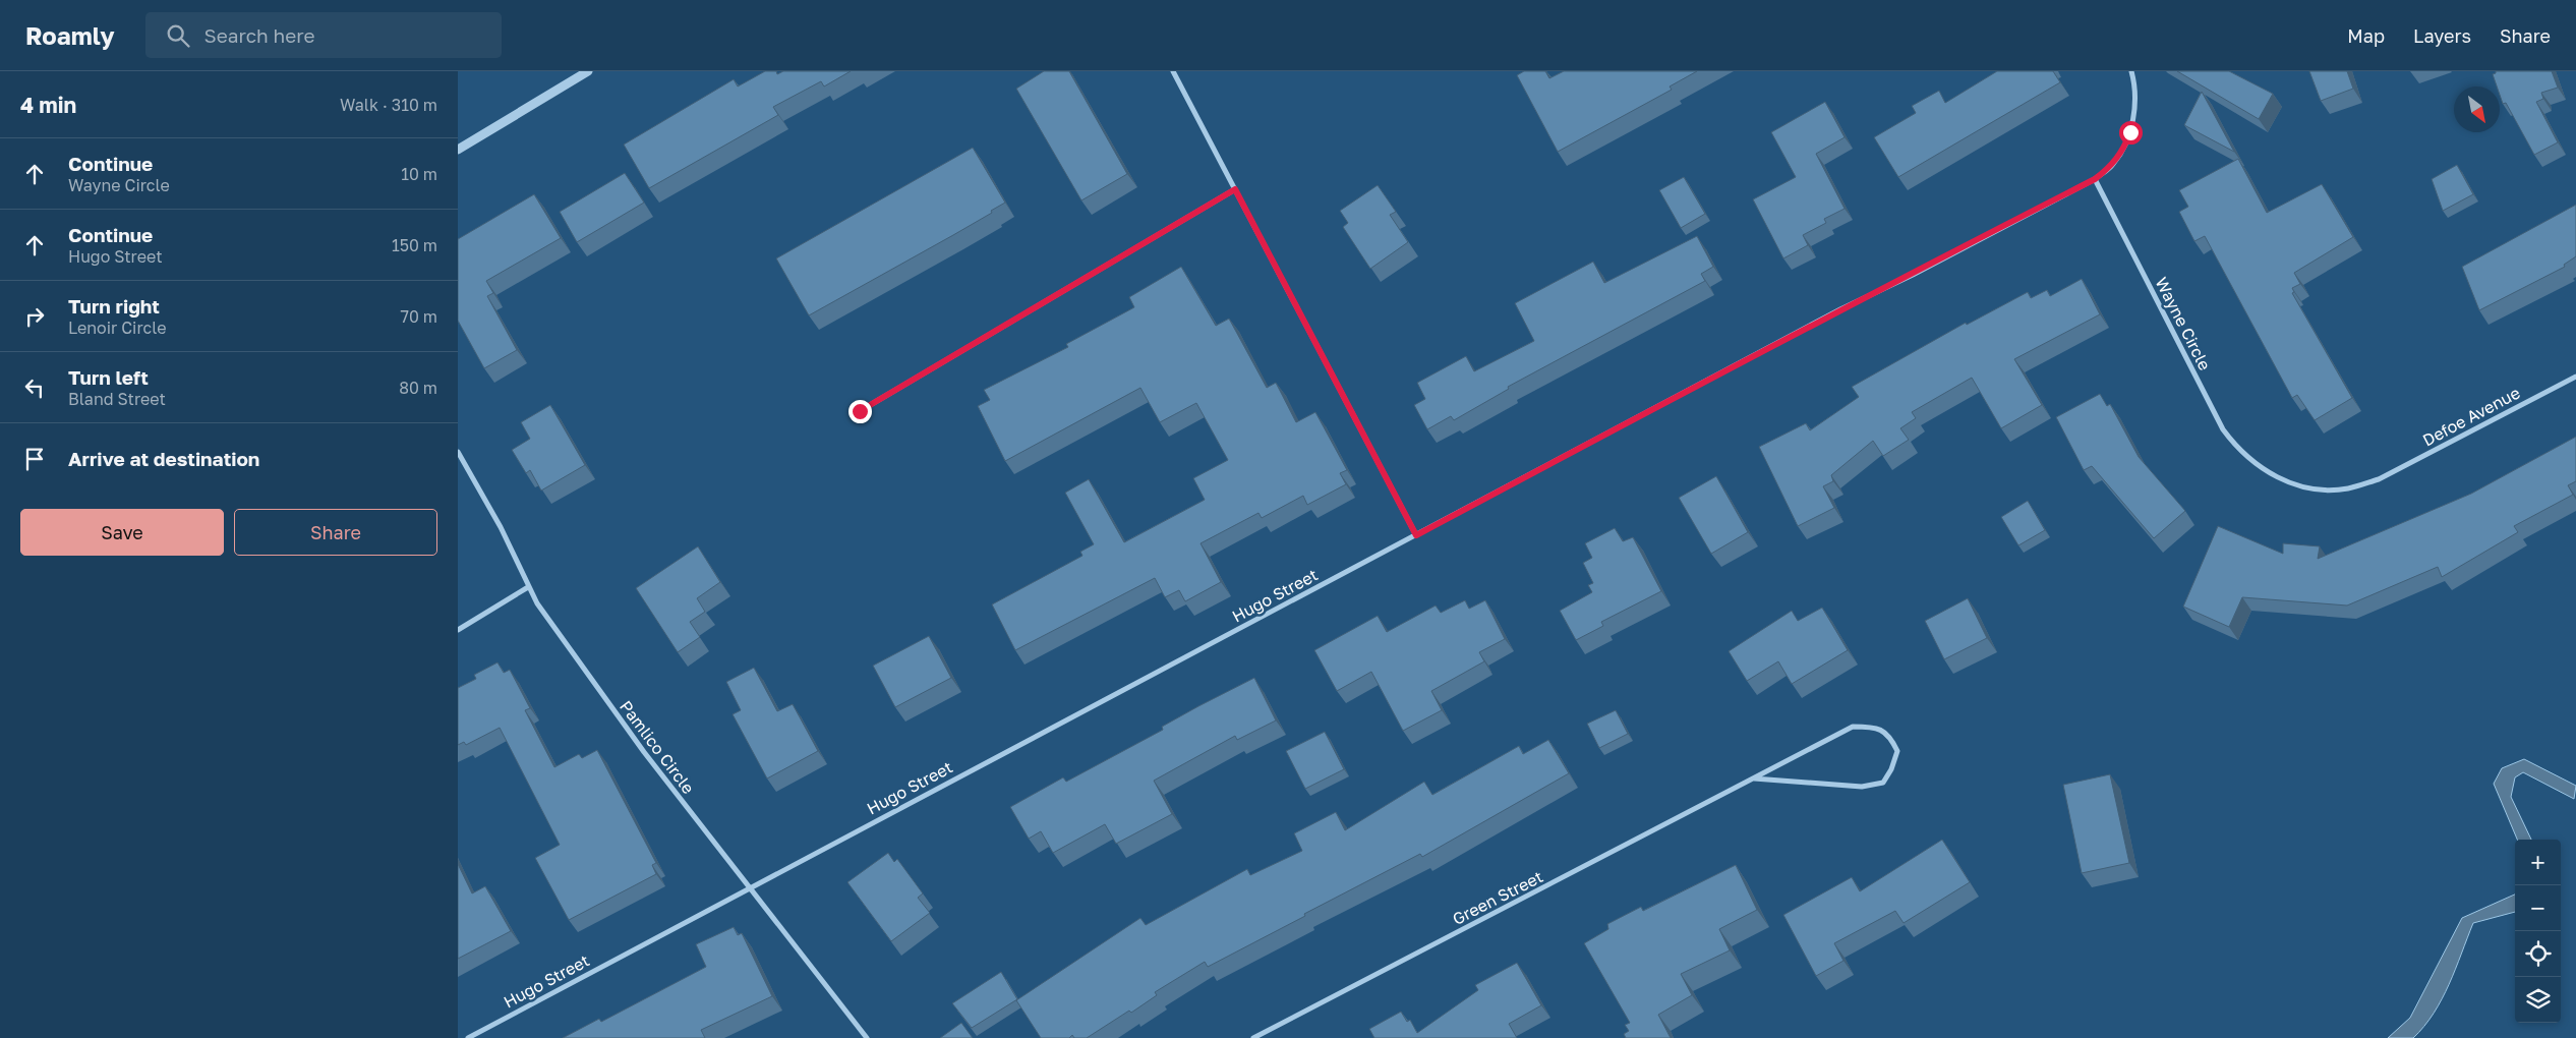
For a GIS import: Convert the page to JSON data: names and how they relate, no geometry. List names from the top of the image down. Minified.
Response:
{"streets":{"street":["Wayne Circle","Defoe Avenue","Hugo Street","Pamlico Circle","Green Street"]},"crossings":[["Wayne Circle","Defoe Avenue"],["Wayne Circle","Hugo Street"],["Hugo Street","Pamlico Circle"]],"north":"bottom right","page":{"header":"Roamly","search":"Search here","nav":["Map","Layers","Share"],"heading":["4 min","Walk · 310 m"],"list":[["Continue","Wayne Circle","10 m"],["Continue","Hugo Street","150 m"],["Turn right","Lenoir Circle","70 m"],["Turn left","Bland Street","80 m"],"Arrive at destination"],"buttons":["Save","Share"],"map_buttons":["+","−"]}}
